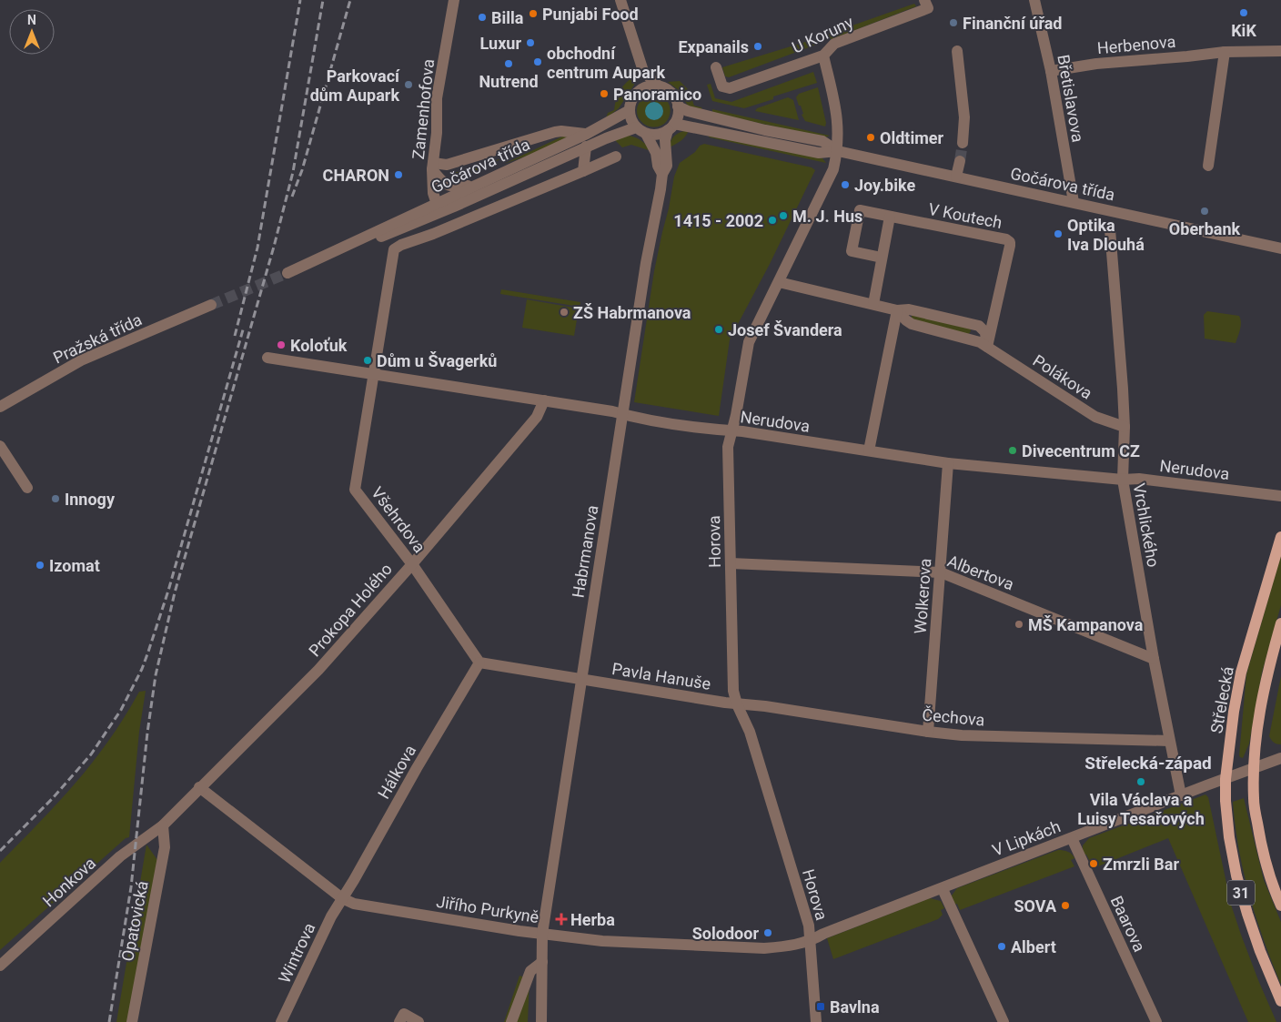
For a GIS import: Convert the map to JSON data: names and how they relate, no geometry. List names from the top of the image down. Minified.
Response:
{"streets":{"main road":["Střelecká","31"],"street":["U Koruny","Herbenova","Břetislavova","Zamenhofova","Gočárova třída","V Koutech","Pražská třída","Polákova","Nerudova","Všehrdova","Vrchlického","Horova","Habrmanova","Albertova","Wolkerova","Prokopa Holého","Pavla Hanuše","Čechova","Hálkova","V Lipkách","Honkova","Jiřího Purkyně","Opatovická","Baarova","Wintrova"]},"crossings":[["U Koruny","Horova"],["Herbenova","Břetislavova"],["Břetislavova","Gočárova třída"],["Zamenhofova","Gočárova třída"],["Gočárova třída","Horova"],["Gočárova třída","Habrmanova"],["V Koutech","Polákova"],["Polákova","Vrchlického"],["Nerudova","Všehrdova"],["Nerudova","Vrchlického"],["Nerudova","Horova"],["Nerudova","Habrmanova"],["Nerudova","Wolkerova"],["Nerudova","Prokopa Holého"],["Všehrdova","Prokopa Holého"],["Všehrdova","Hálkova"],["Vrchlického","Albertova"],["Vrchlického","Čechova"],["Vrchlického","V Lipkách"],["Horova","Albertova"],["Horova","Pavla Hanuše"],["Horova","Čechova"],["Horova","V Lipkách"],["Horova","Jiřího Purkyně"],["Habrmanova","Pavla Hanuše"],["Habrmanova","Jiřího Purkyně"],["Albertova","Wolkerova"],["Wolkerova","Čechova"],["Prokopa Holého","Honkova"],["Prokopa Holého","Jiřího Purkyně"],["Prokopa Holého","Opatovická"],["Pavla Hanuše","Čechova"],["Střelecká","V Lipkách"],["Hálkova","Jiřího Purkyně"],["Hálkova","Wintrova"],["V Lipkách","31"],["V Lipkách","Jiřího Purkyně"],["V Lipkách","Baarova"],["Honkova","Opatovická"],["Jiřího Purkyně","Wintrova"]],"districts":["Střelecká-západ"],"places":{"other":["KiK","Punjabi Food","Billa","Finanční úřad","Luxur","Expanails","obchodní centrum Aupark","Nutrend","Parkovací dům Aupark","Panoramico","Oldtimer","CHARON","Joy.bike","Oberbank","M. J. Hus","1415 - 2002","Optika Iva Dlouhá","ZŠ Habrmanova","Josef Švandera","Koloťuk","Dům u Švagerků","Divecentrum CZ","Innogy","Izomat","MŠ Kampanova","Vila Václava a Luisy Tesařových","Zmrzli Bar","SOVA","Solodoor","Albert"],"health":["Herba"],"transit":["Bavlna"]},"north":"top"}
